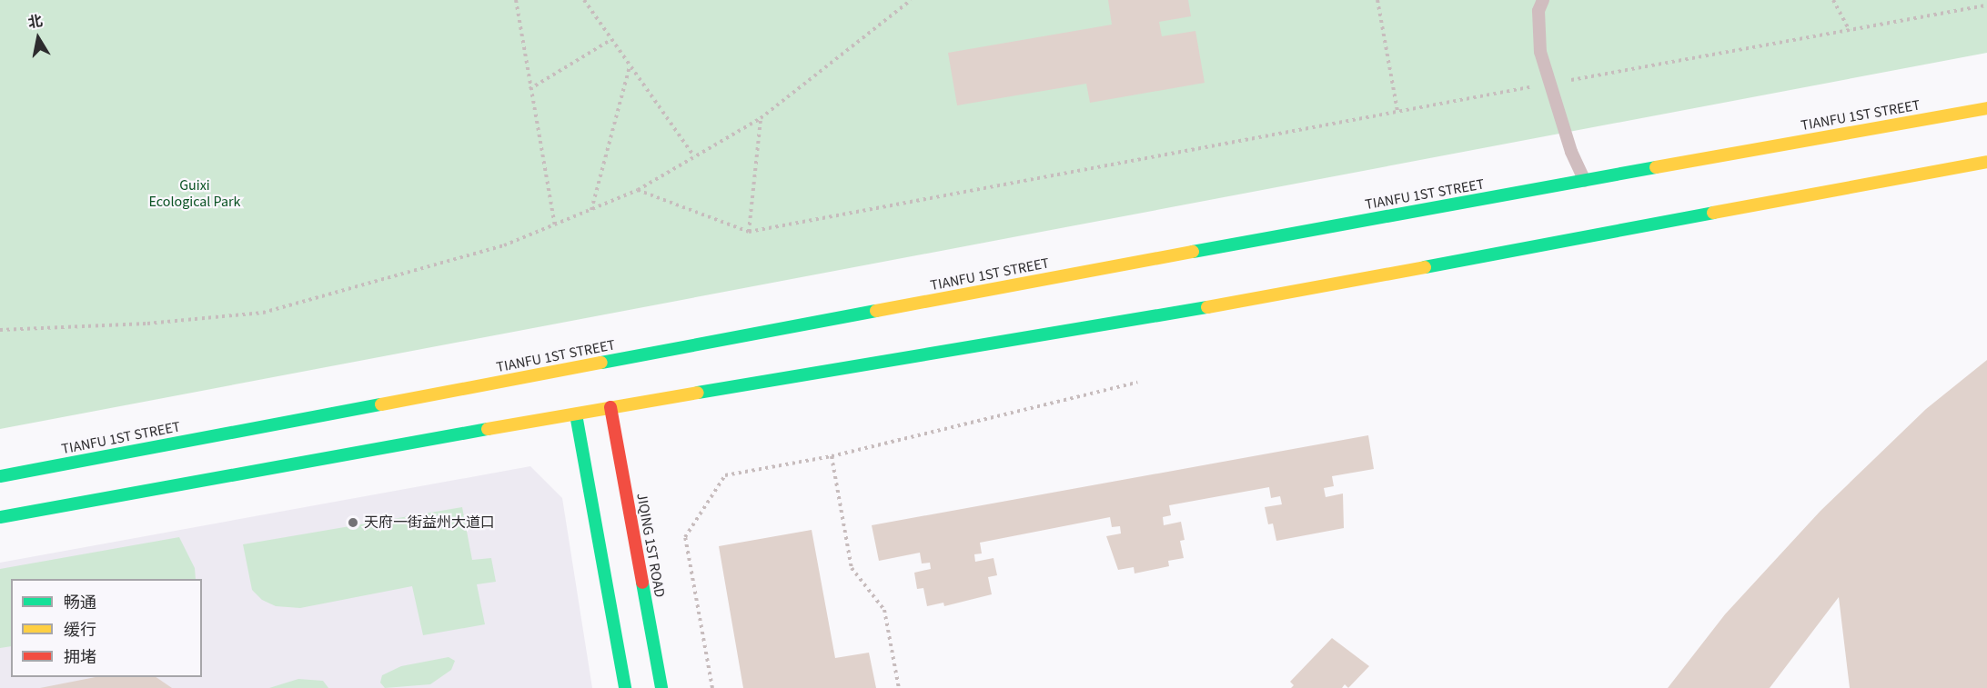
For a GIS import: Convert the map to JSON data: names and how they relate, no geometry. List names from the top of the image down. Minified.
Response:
{"streets":{"main road":["TIANFU 1ST STREET","JIQING 1ST ROAD"]},"parks":["Guixi Ecological Park"],"places":["天府一街益州大道口"],"legend":["畅通","缓行","拥堵"],"north":"top"}
